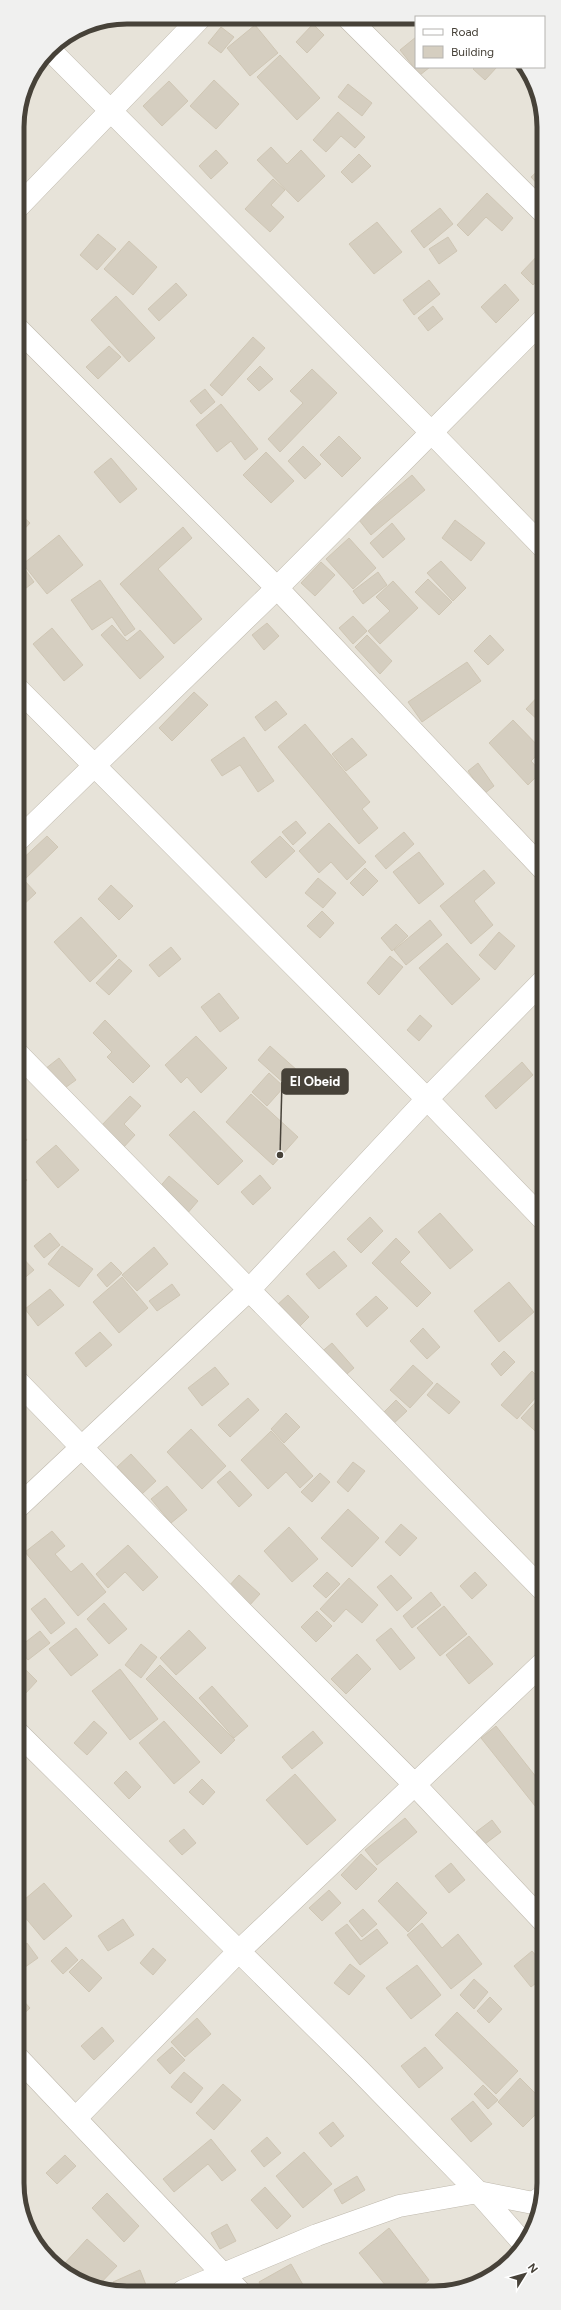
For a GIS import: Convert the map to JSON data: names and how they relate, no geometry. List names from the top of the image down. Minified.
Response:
{"places":["El Obeid"],"legend":["Road","Building"],"north":"top right"}
